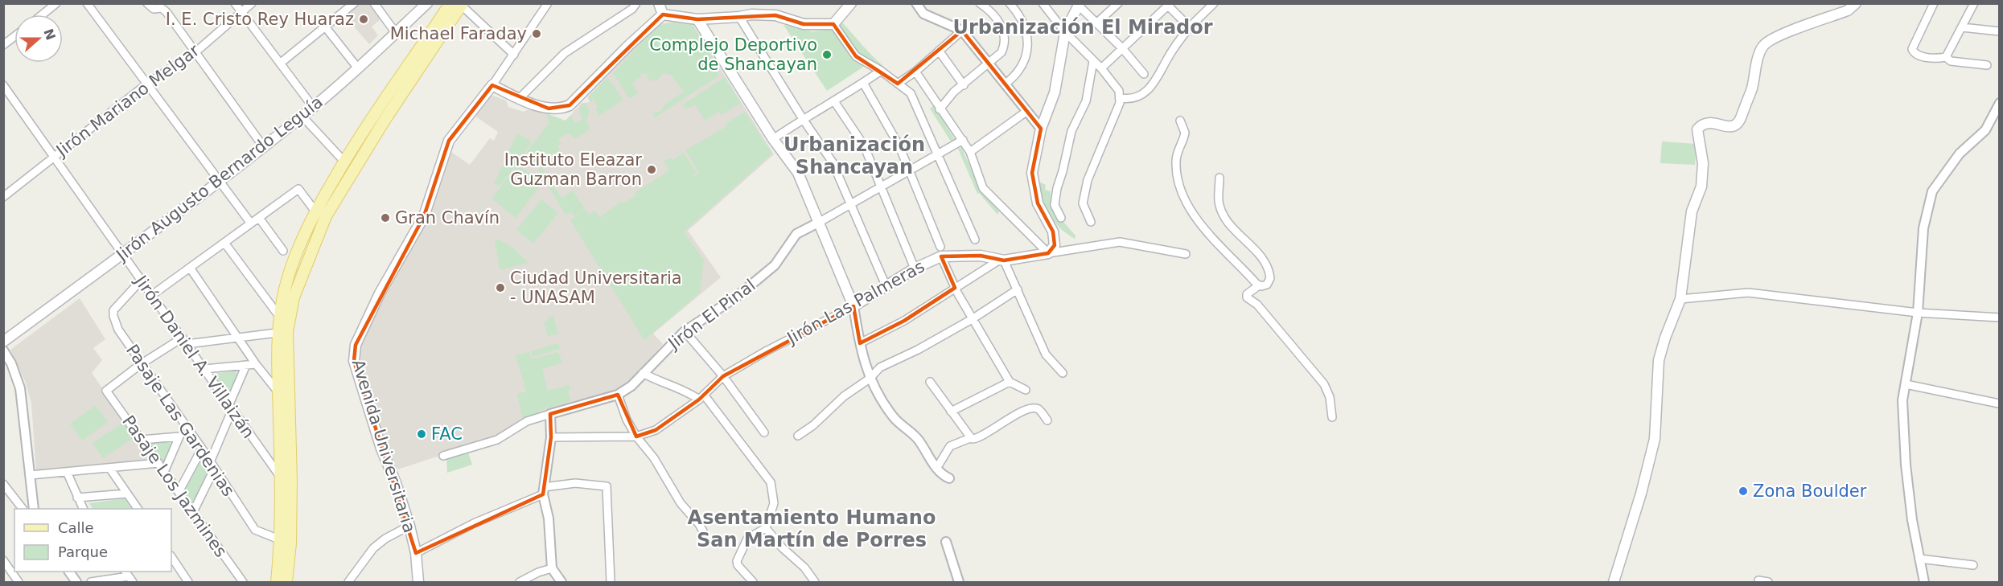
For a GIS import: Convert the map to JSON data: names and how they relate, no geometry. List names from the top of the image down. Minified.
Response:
{"streets":{"main road":["Jirón Augusto Bernardo Leguía","Jirón Las Palmeras","Avenida Universitaria"],"street":["Jirón Mariano Melgar","Jirón El Pinal","Jirón Daniel A. Villaizán","Pasaje Las Gardenias","Pasaje Los Jazmines"]},"crossings":[["Jirón Mariano Melgar","Jirón Daniel A. Villaizán"],["Jirón Augusto Bernardo Leguía","Jirón Daniel A. Villaizán"],["Jirón Daniel A. Villaizán","Pasaje Las Gardenias"],["Pasaje Las Gardenias","Pasaje Los Jazmines"]],"districts":["Urbanización El Mirador","Urbanización Shancayan","Asentamiento Humano San Martín de Porres"],"places":["I. E. Cristo Rey Huaraz","Michael Faraday","Complejo Deportivo de Shancayan","Instituto Eleazar Guzman Barron","Gran Chavín","Ciudad Universitaria - UNASAM","FAC","Zona Boulder"],"legend":["Calle","Parque"],"north":"right"}
